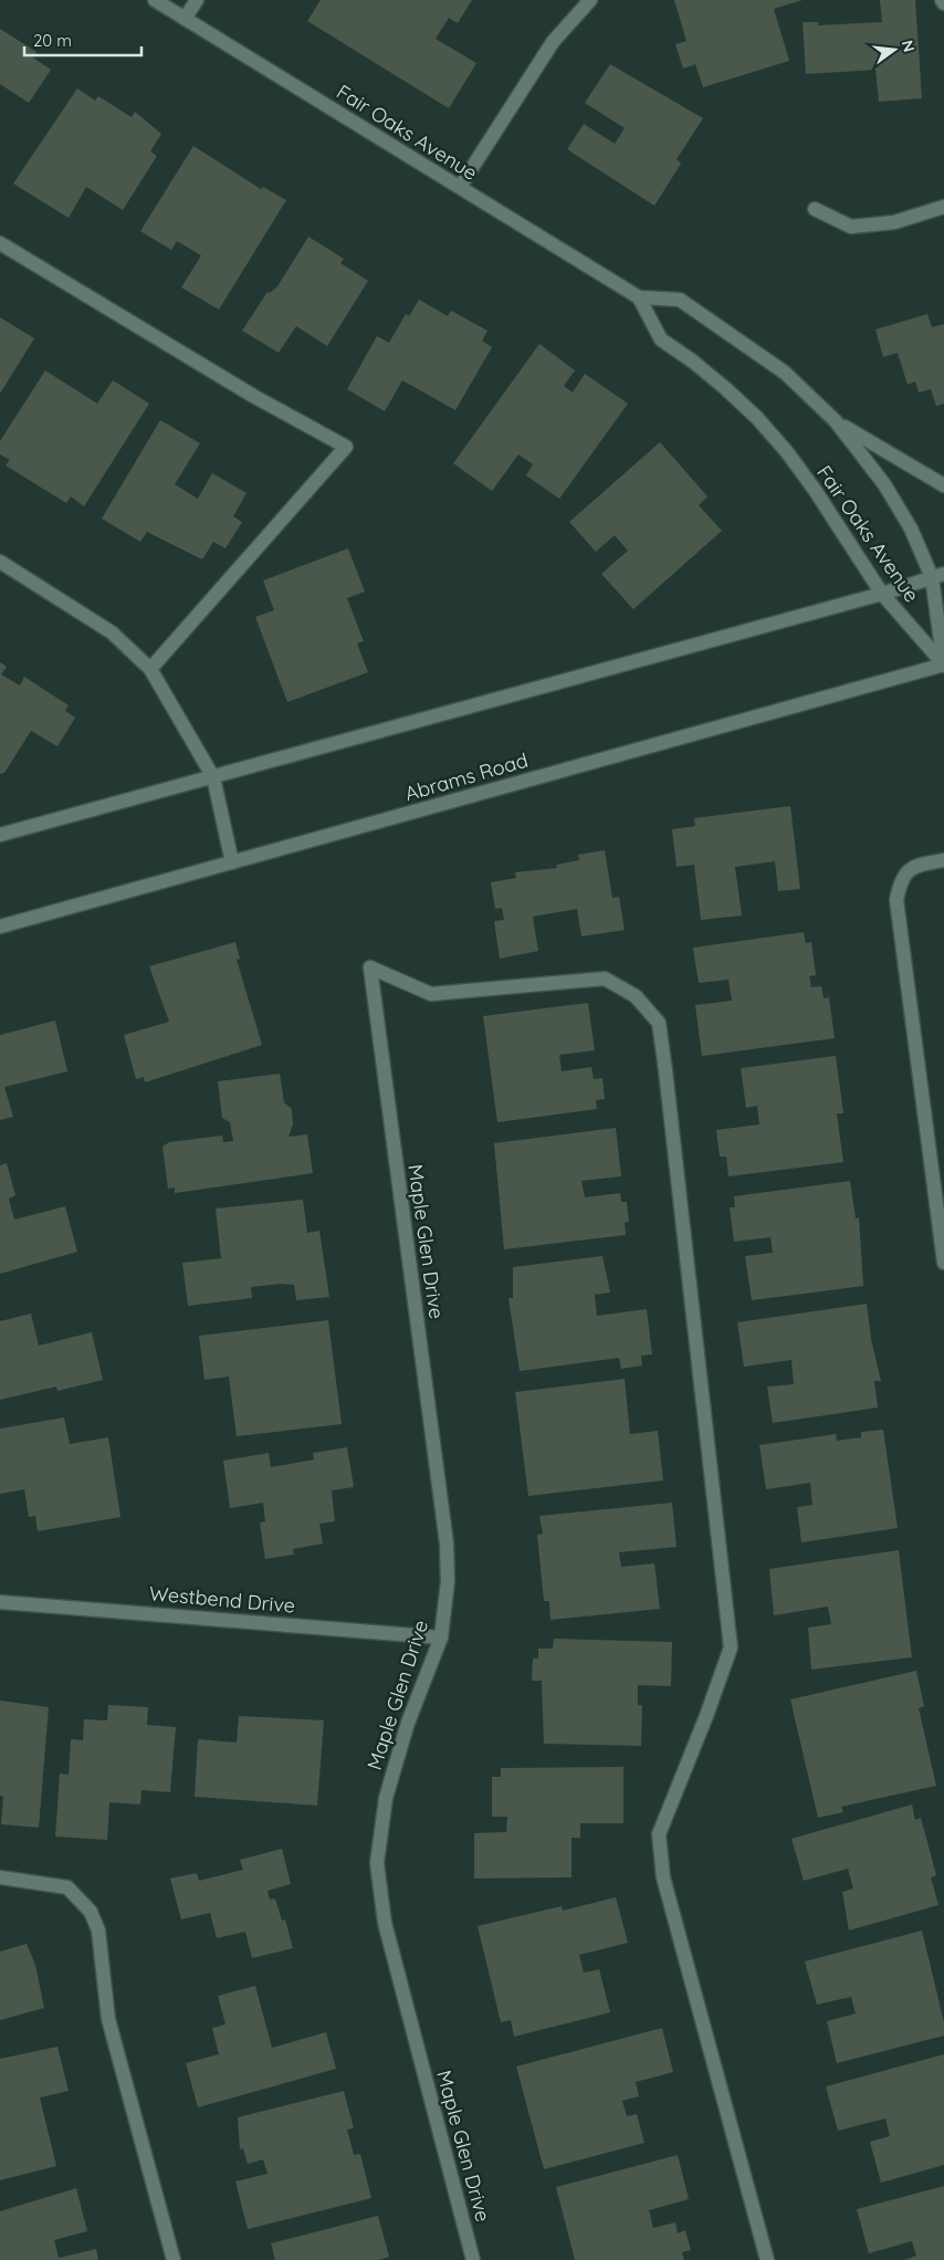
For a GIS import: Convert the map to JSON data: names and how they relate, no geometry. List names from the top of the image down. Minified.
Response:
{"streets":{"street":["Fair Oaks Avenue","Abrams Road","Maple Glen Drive","Westbend Drive"]},"crossings":[["Fair Oaks Avenue","Abrams Road"],["Maple Glen Drive","Westbend Drive"]],"scale_bar":"20 m","north":"right"}
